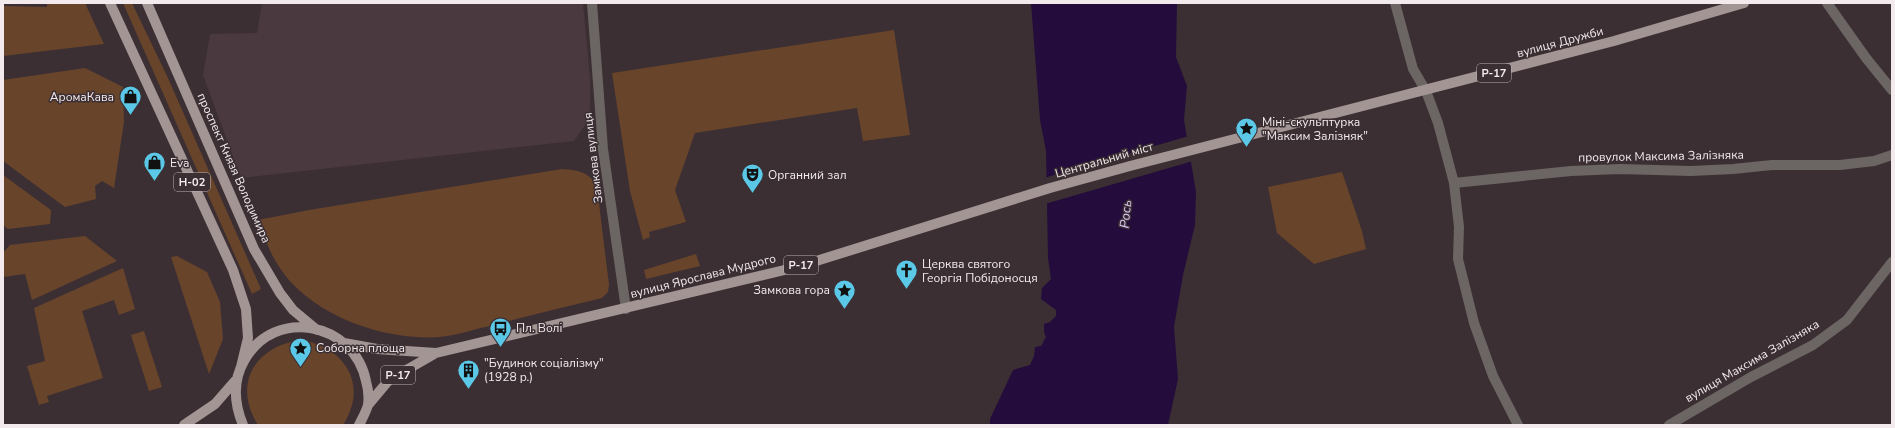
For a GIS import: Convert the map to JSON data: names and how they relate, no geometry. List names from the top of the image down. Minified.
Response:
{"streets":{"main road":["вулиця Дружби","Р-17","Центральний міст","проспект Князя Володимира","Н-02","вулиця Ярослава Мудрого"],"street":["провулок Максима Залізняка","Замкова вулиця","вулиця Максима Залізняка"]},"crossings":[["вулиця Дружби","Центральний міст"],["Замкова вулиця","вулиця Ярослава Мудрого"],["Центральний міст","вулиця Ярослава Мудрого"],["проспект Князя Володимира","Н-02"],["Н-02","вулиця Ярослава Мудрого"]],"water":["Рось"],"places":{"shop":["АромаКава","Eva"],"place":["Міні-скульптурка \"Максим Залізняк\"","Замкова гора","Соборна площа"],"theatre":["Органний зал"],"church":["Церква святого Георгія Побідоносця"],"bus stop":["Пл. Волі"],"building":["\"Будинок соціалізму\" (1928 р.)"]}}
